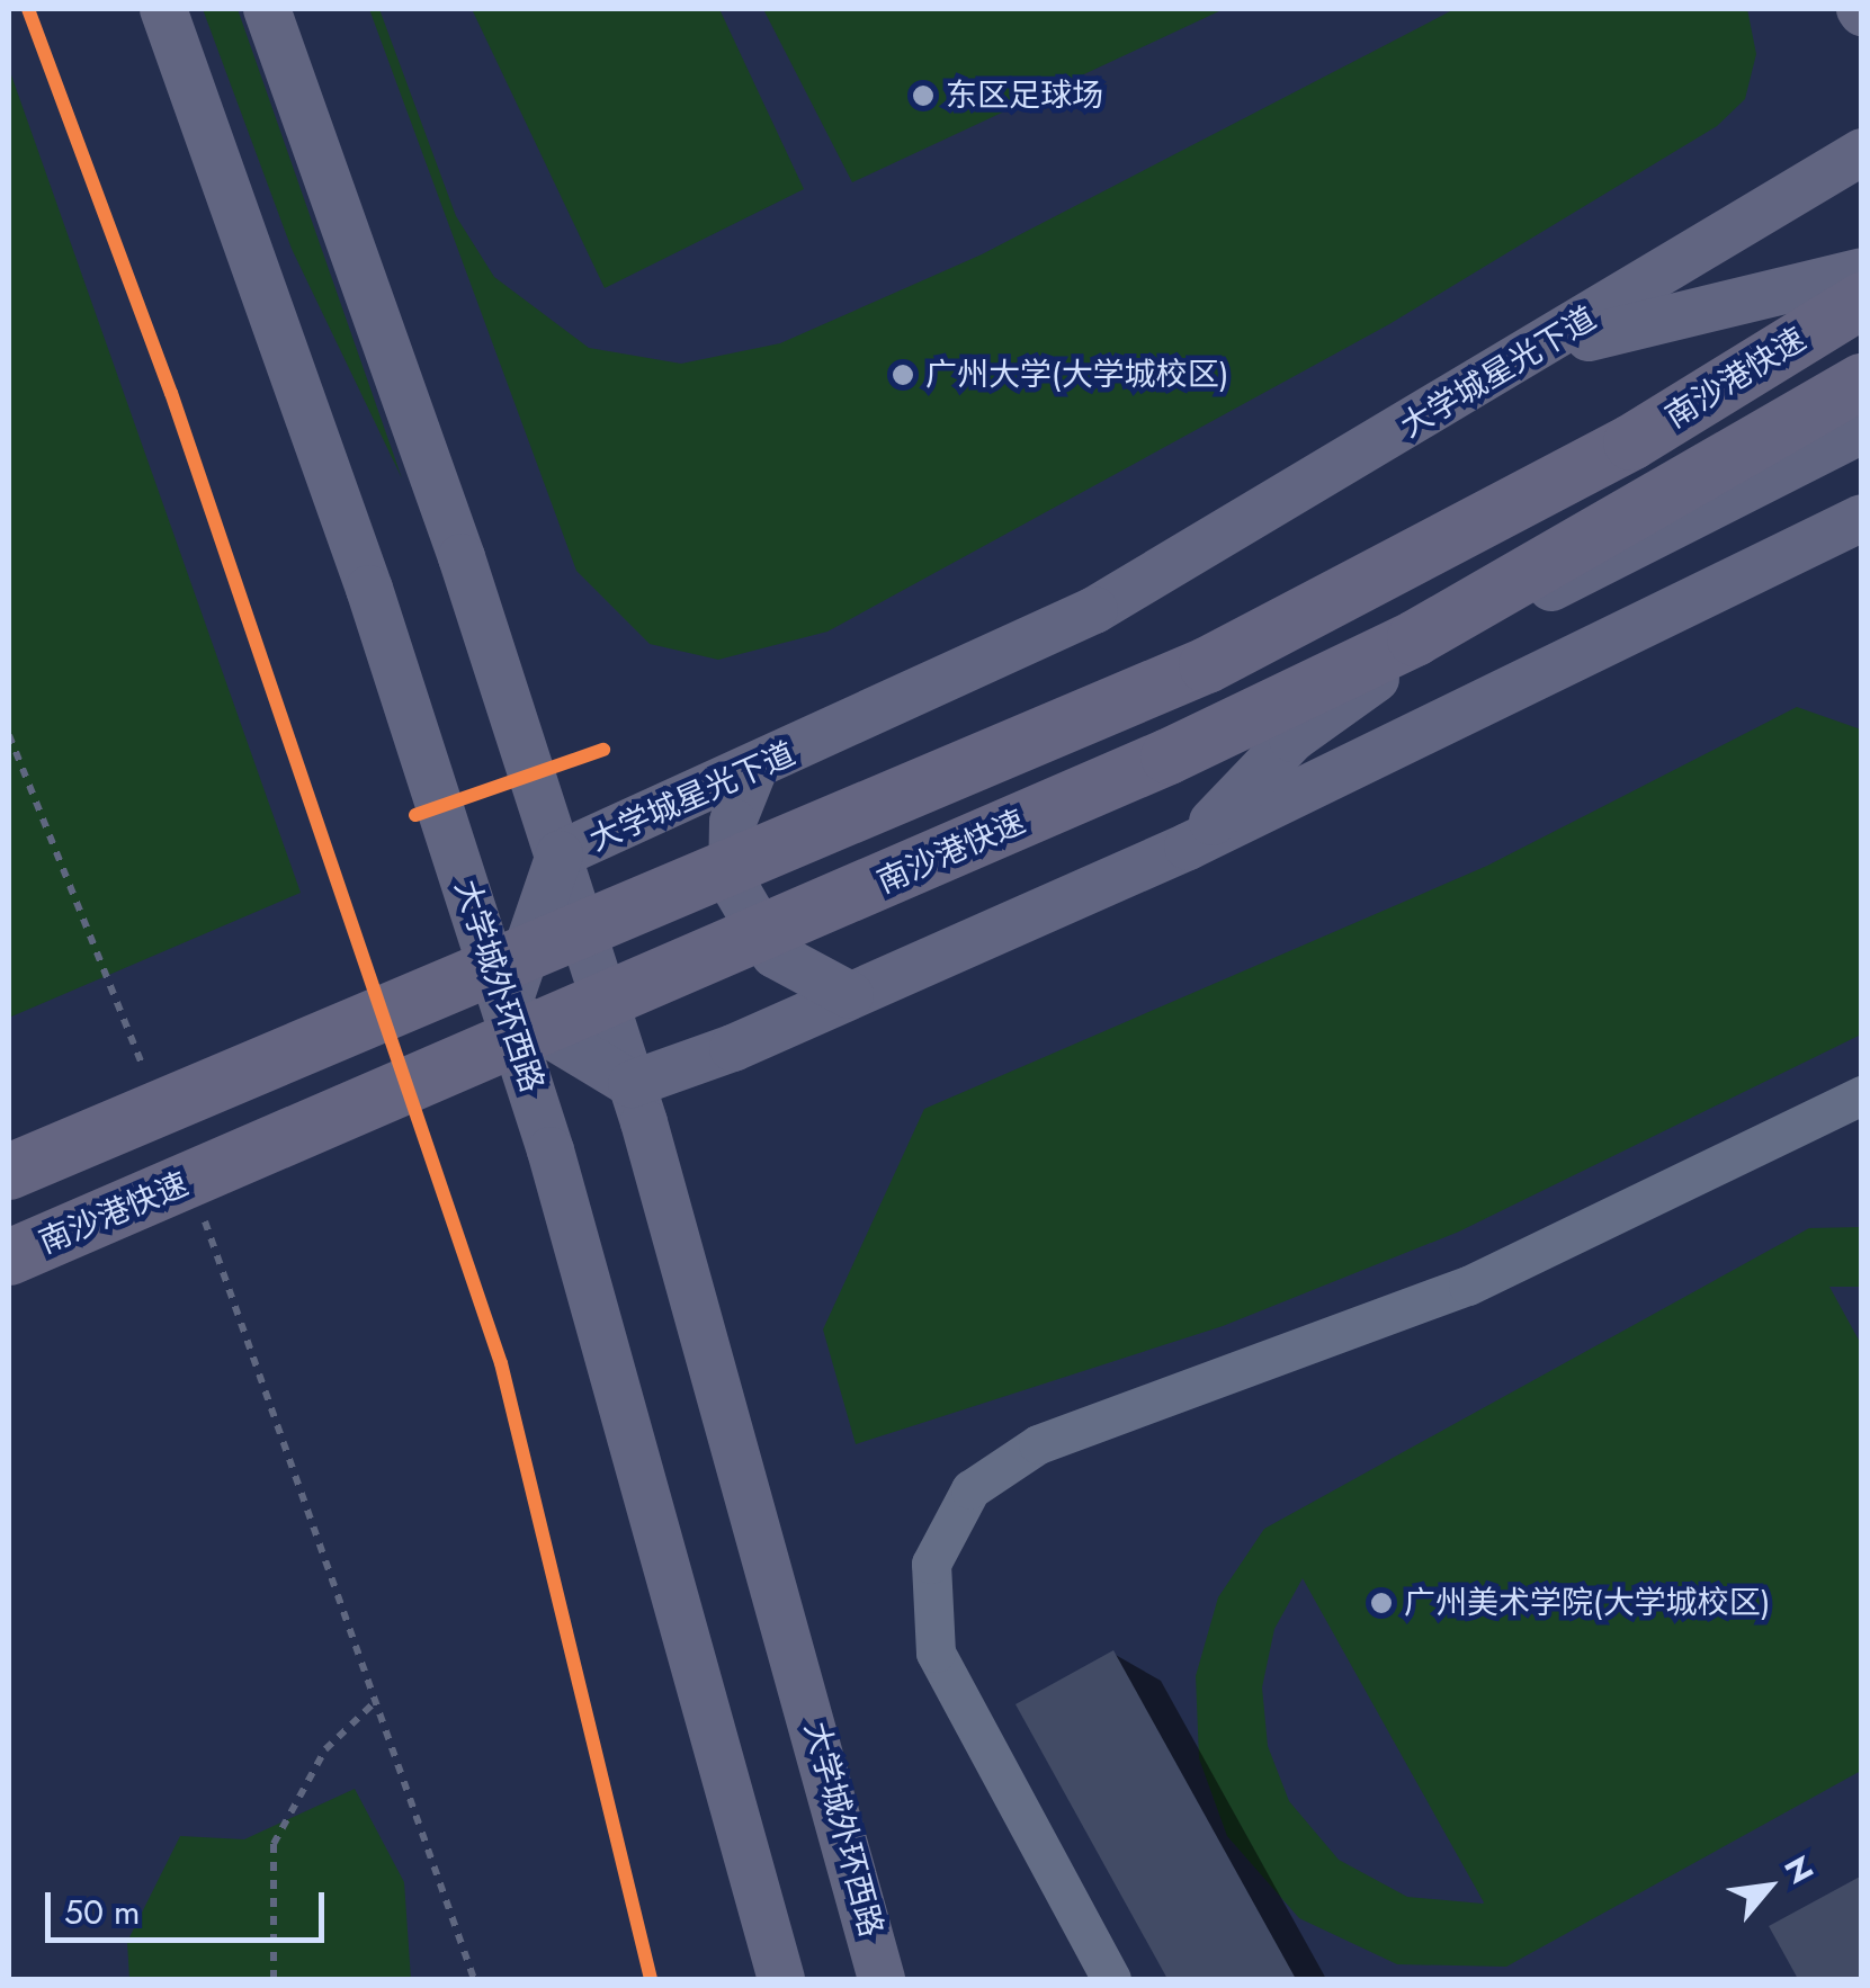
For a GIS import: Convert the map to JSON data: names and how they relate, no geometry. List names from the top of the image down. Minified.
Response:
{"streets":{"highway":["南沙港快速"],"main road":["大学城星光下道","大学城外环西路"]},"crossings":[["大学城星光下道","大学城外环西路"]],"places":["东区足球场","广州大学(大学城校区)","广州美术学院(大学城校区)"],"scale_bar":"50 m","north":"top right"}
